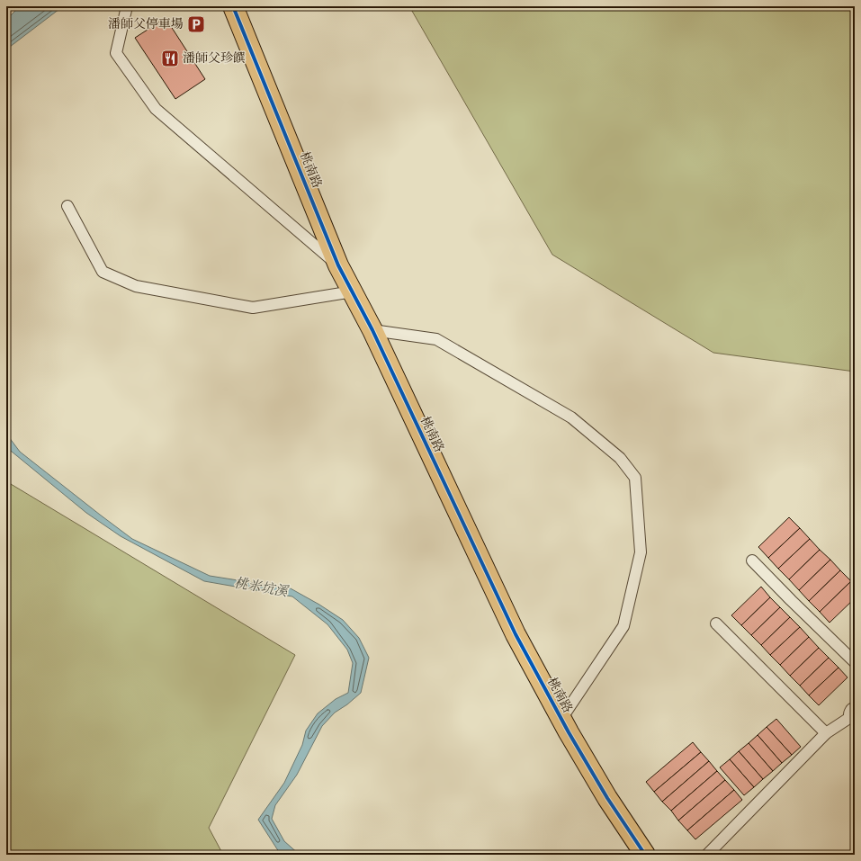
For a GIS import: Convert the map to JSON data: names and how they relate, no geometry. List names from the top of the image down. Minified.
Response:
{"streets":{"main road":["桃南路"]},"water":["桃米坑溪"],"places":{"parking":["潘師父停車場"],"restaurant":["潘師父珍饌"]}}
